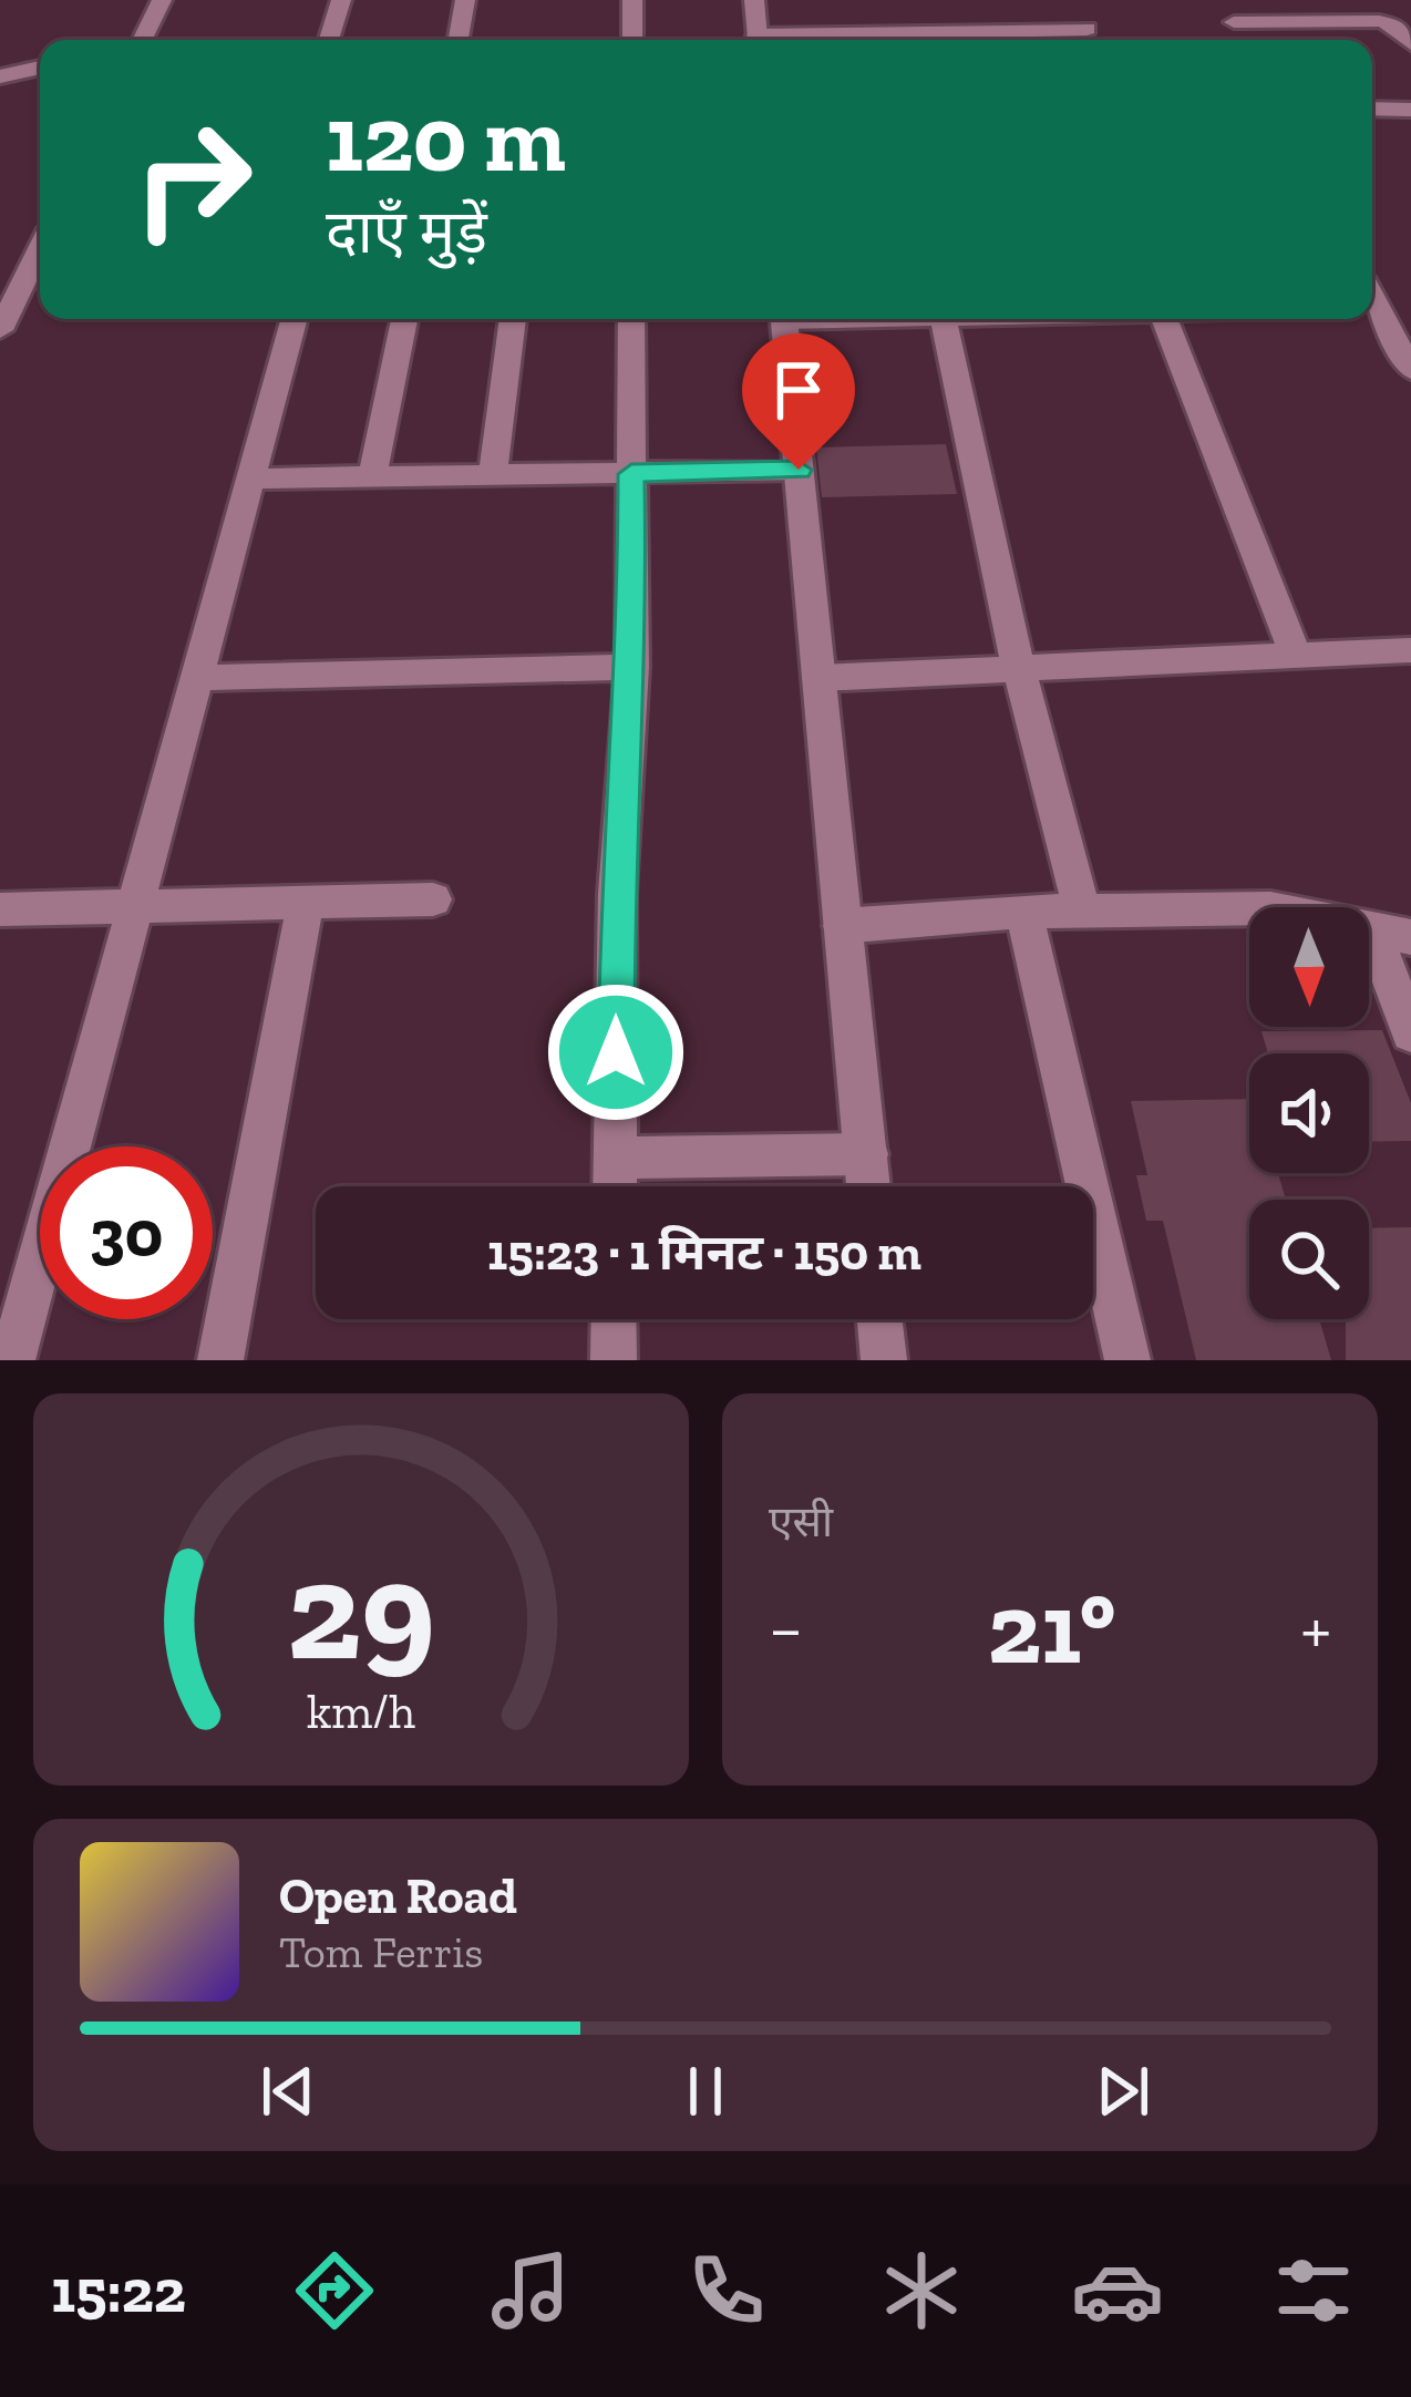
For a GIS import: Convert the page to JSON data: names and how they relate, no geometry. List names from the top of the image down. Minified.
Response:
{"north":"bottom","page":{"turn":["120 m","दाएँ मुड़ें"],"limit":"30","trip":"15:23 · 1 मिनट · 150 m","tile":"एसी","heat":["−","21°","+"],"song":["Open Road","Tom Ferris"],"tabs":"15:22","gauge":["29","km/h"]}}
